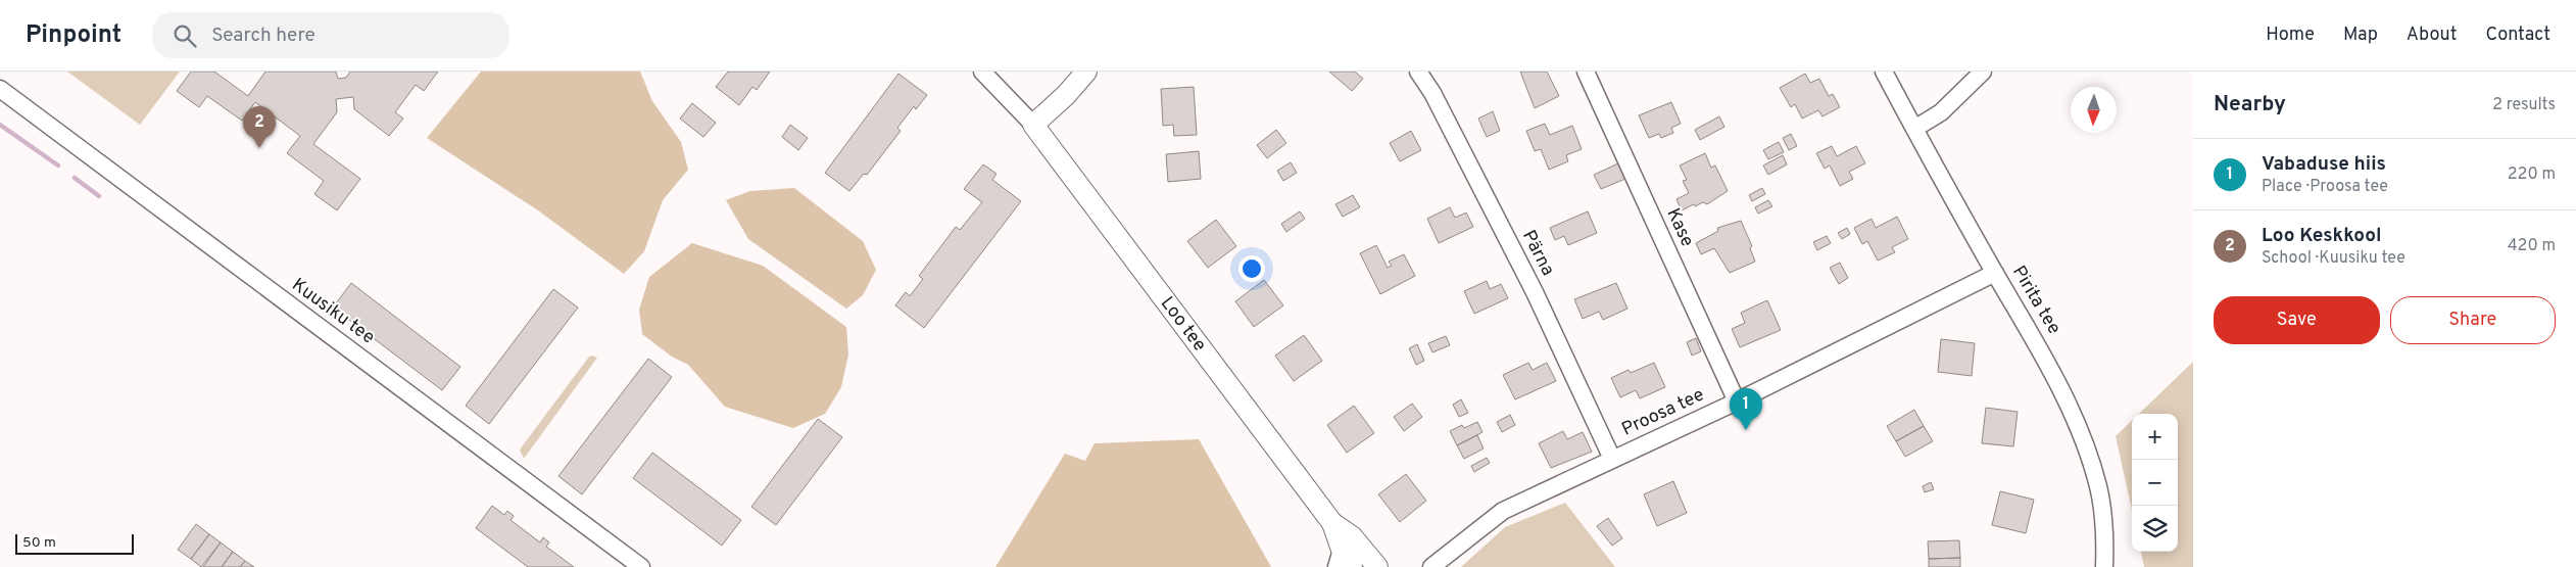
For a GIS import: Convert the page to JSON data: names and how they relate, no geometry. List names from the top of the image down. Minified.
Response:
{"streets":{"street":["Kase","Pärna","Pirita tee","Kuusiku tee","Loo tee","Proosa tee"]},"crossings":[["Kase","Proosa tee"],["Pärna","Proosa tee"],["Pirita tee","Proosa tee"]],"scale_bar":"50 m","north":"bottom","page":{"header":"Pinpoint","search":"Search here","nav":["Home","Map","About","Contact"],"heading":["Nearby","2 results"],"pins":["2","1"],"list":[{"mark":"1","name":"Vabaduse hiis","note":"Place · Proosa tee","value":"220 m"},{"mark":"2","name":"Loo Keskkool","note":"School · Kuusiku tee","value":"420 m"}],"buttons":["Save","Share"],"map_buttons":["+","−"],"scale":"50 m"}}
